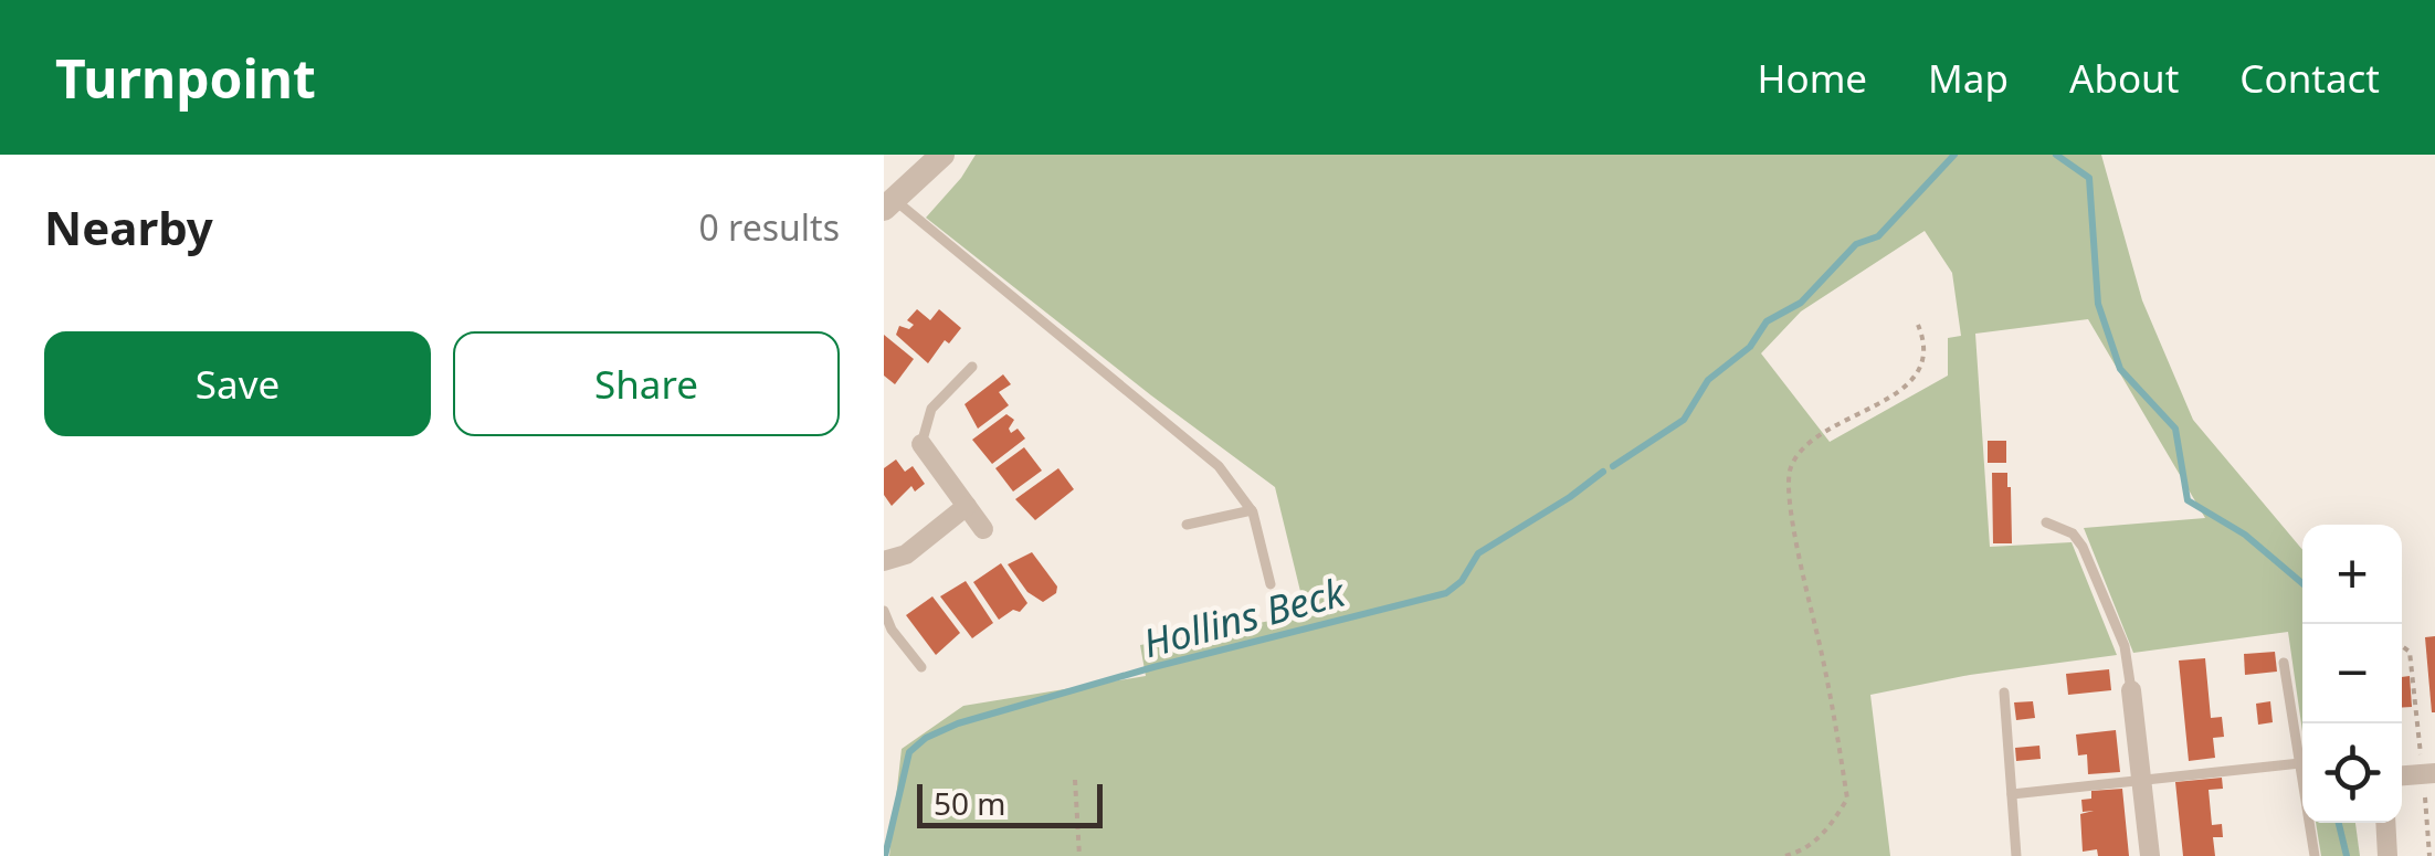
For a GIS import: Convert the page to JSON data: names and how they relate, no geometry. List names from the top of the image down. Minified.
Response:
{"water":["Hollins Beck"],"scale_bar":"50 m","page":{"header":"Turnpoint","nav":["Home","Map","About","Contact"],"heading":["Nearby","0 results"],"buttons":["Save","Share"],"map_buttons":["+","−"],"scale":"50 m"}}
